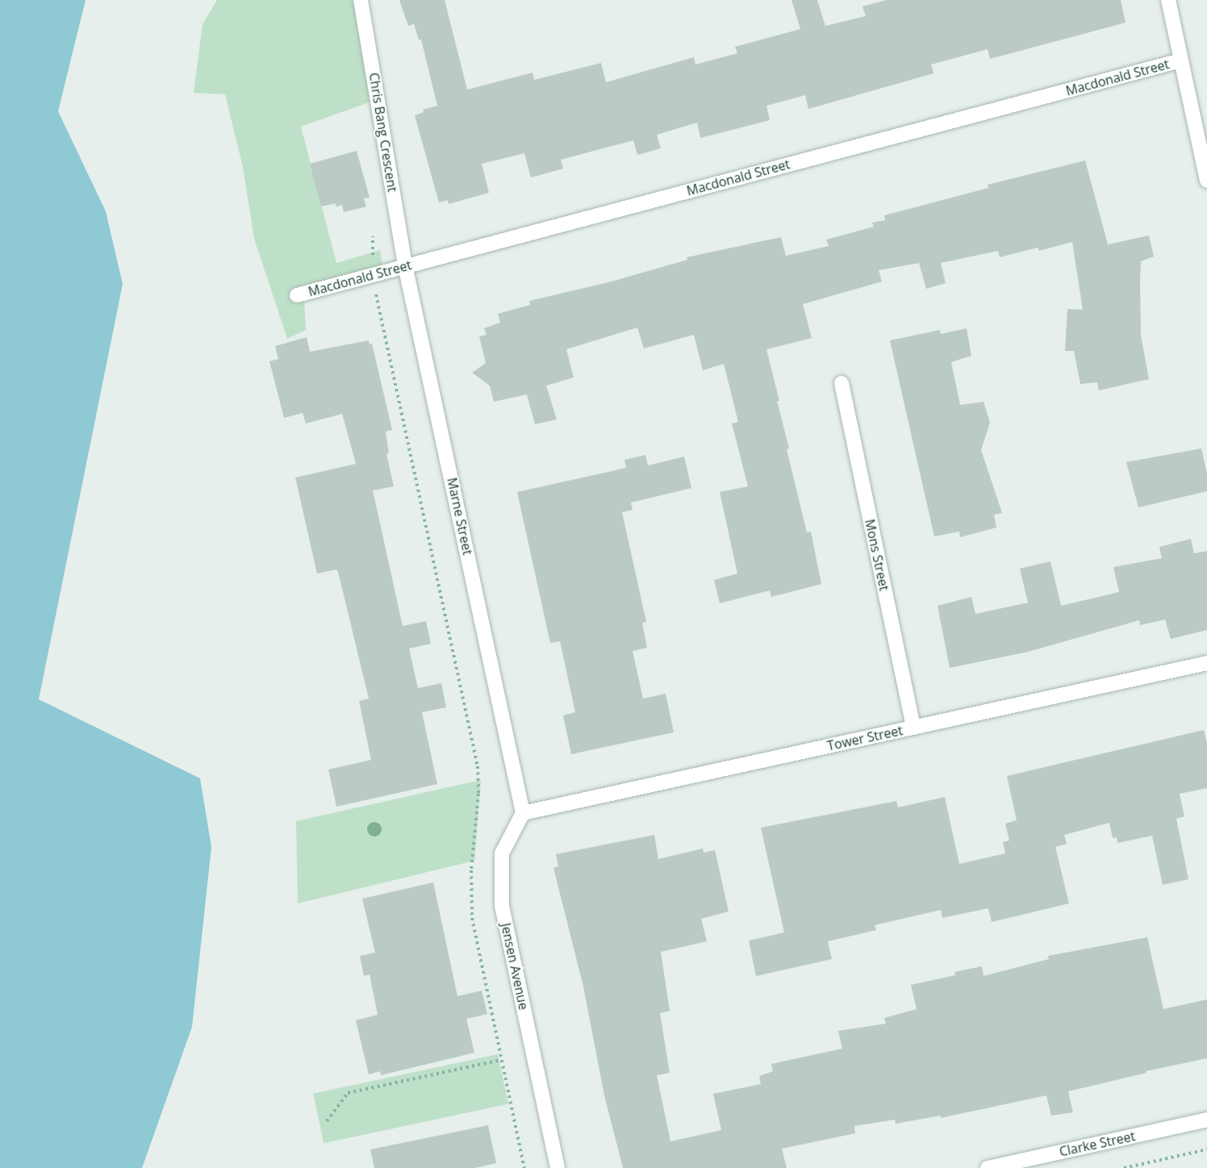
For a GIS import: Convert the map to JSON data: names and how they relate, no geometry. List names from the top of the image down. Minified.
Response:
{"streets":{"street":["Macdonald Street","Chris Bang Crescent","Marne Street","Mons Street","Tower Street","Jensen Avenue","Clarke Street"]},"crossings":[["Macdonald Street","Chris Bang Crescent"],["Macdonald Street","Marne Street"],["Chris Bang Crescent","Marne Street"],["Marne Street","Tower Street"],["Marne Street","Jensen Avenue"],["Mons Street","Tower Street"],["Tower Street","Jensen Avenue"]]}
